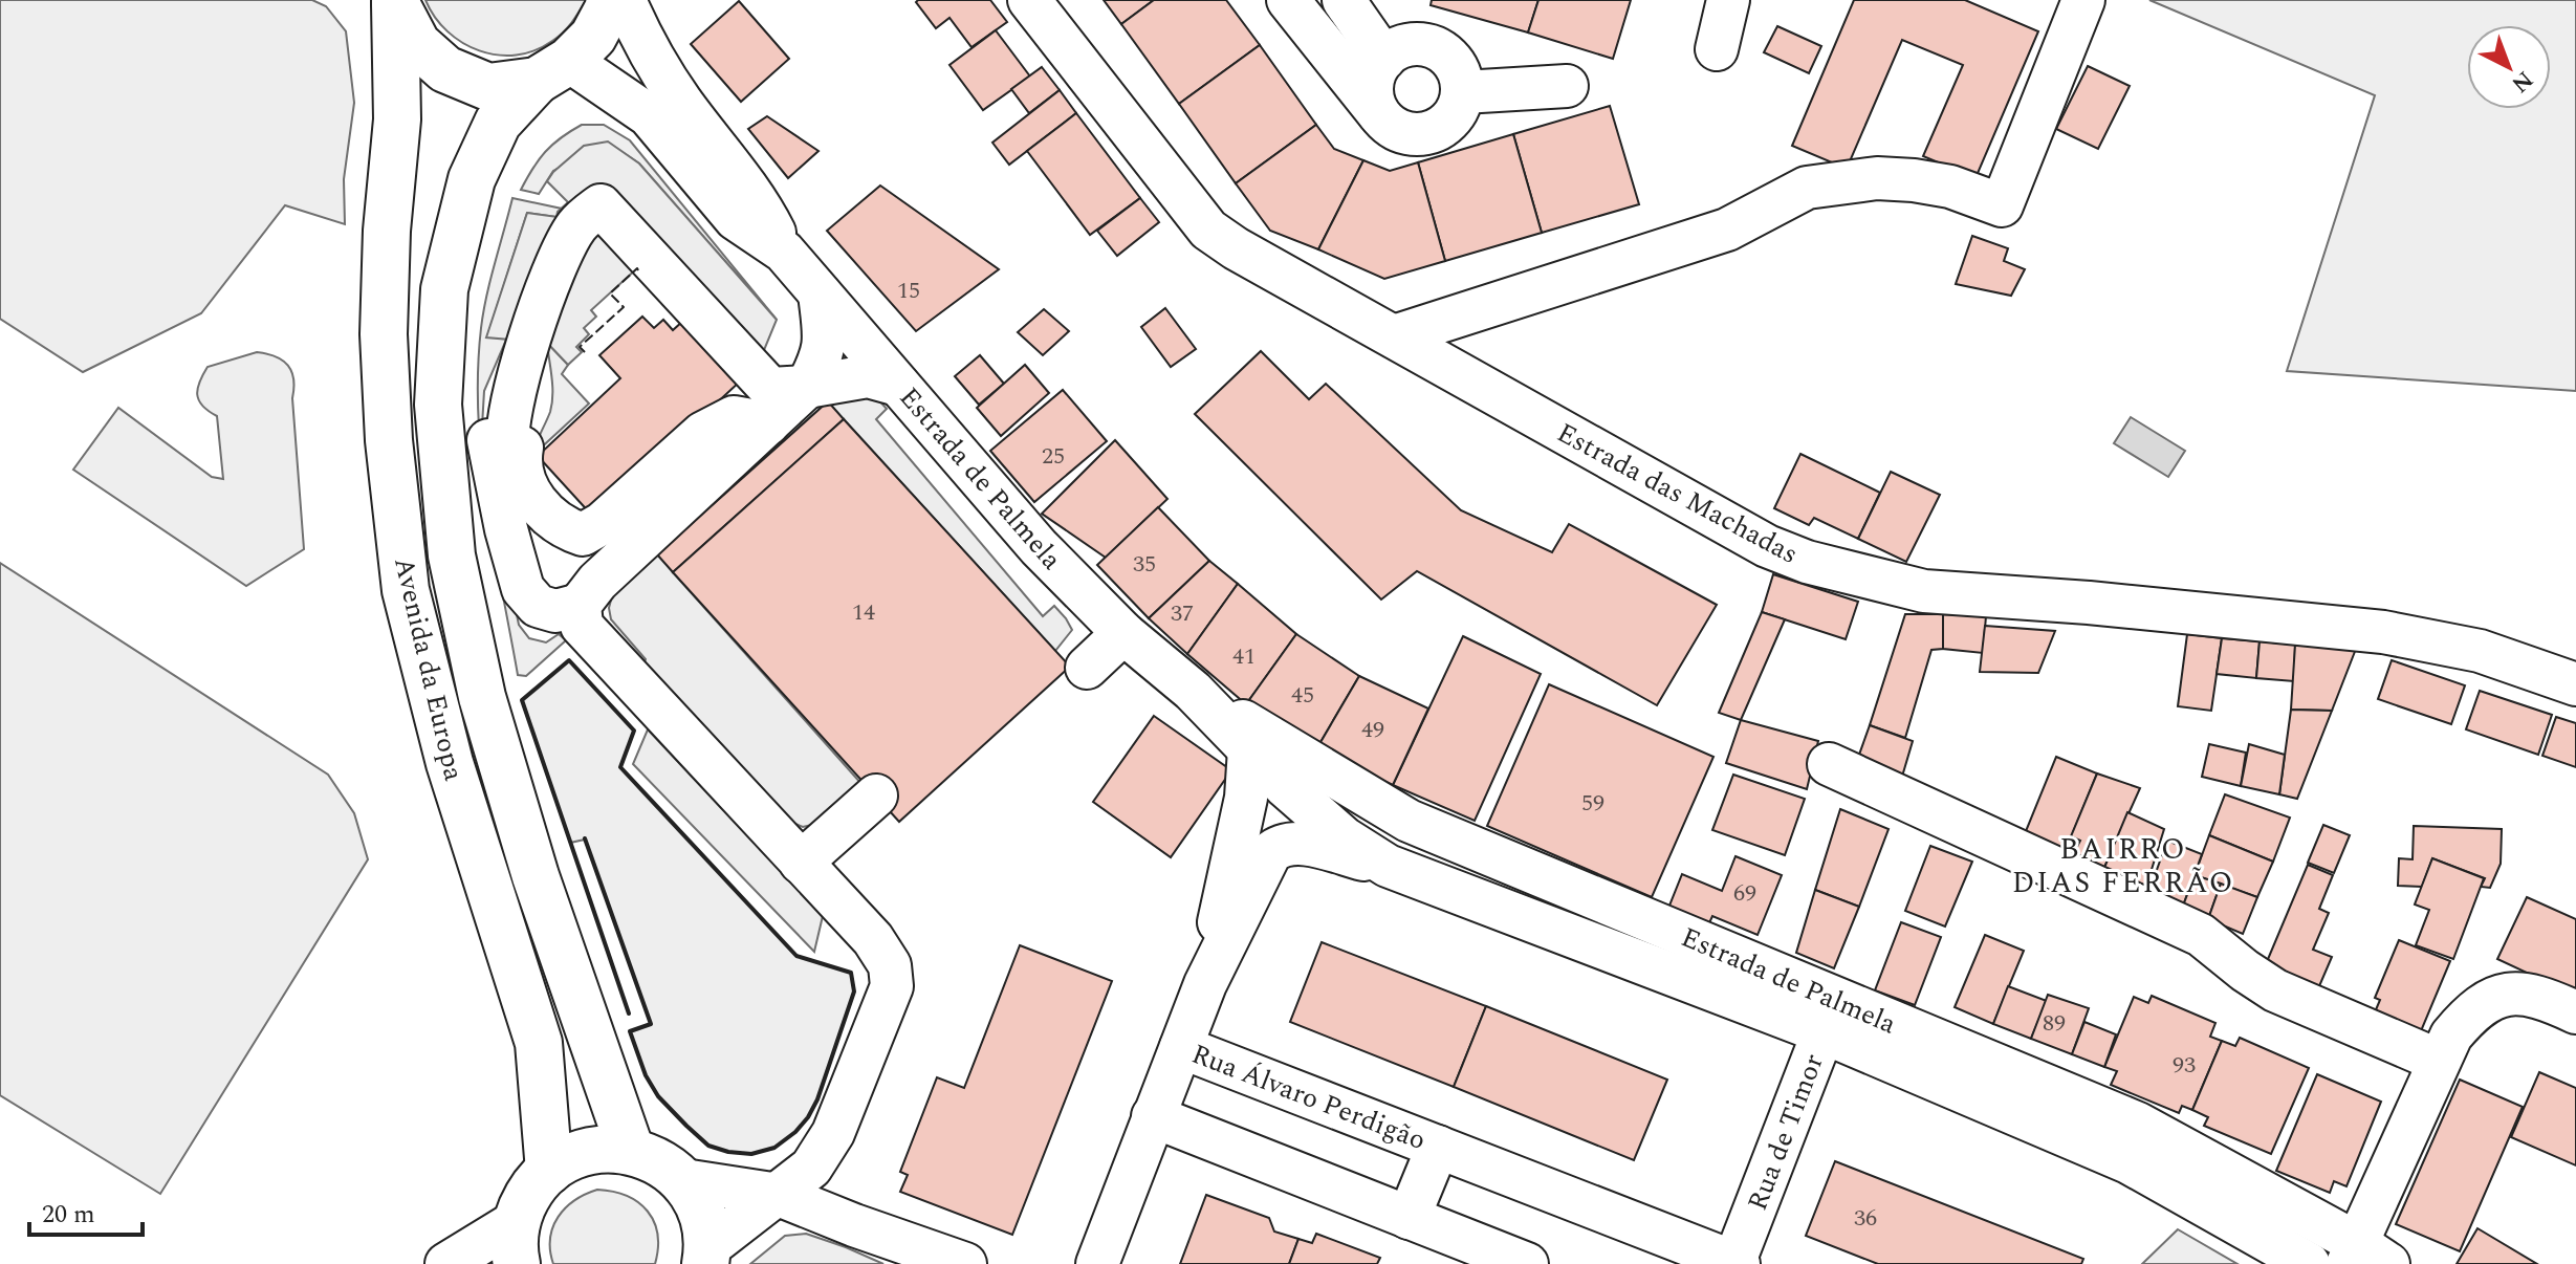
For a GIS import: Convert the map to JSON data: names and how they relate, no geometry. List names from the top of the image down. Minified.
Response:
{"streets":{"main road":["Avenida da Europa"],"street":["Estrada de Palmela","Estrada das Machadas","Rua Álvaro Perdigão","Rua de Timor"]},"crossings":[["Estrada de Palmela","Avenida da Europa"],["Estrada de Palmela","Rua de Timor"],["Rua Álvaro Perdigão","Rua de Timor"]],"districts":["BAIRRO DIAS FERRÃO"],"house_numbers":["15","25","35","14","37","41","45","49","59","69","89","93","36"],"scale_bar":"20 m","north":"bottom right"}
